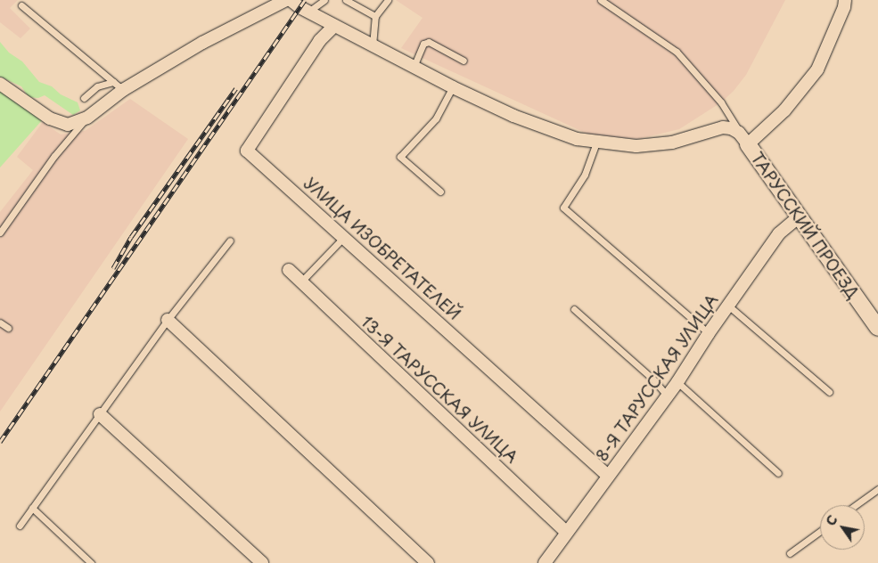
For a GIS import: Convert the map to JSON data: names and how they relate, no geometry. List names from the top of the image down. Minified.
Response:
{"streets":{"street":["ТАРУССКИЙ ПРОЕЗД","УЛИЦА ИЗОБРЕТАТЕЛЕЙ","8-Я ТАРУССКАЯ УЛИЦА","13-Я ТАРУССКАЯ УЛИЦА"]},"crossings":[["ТАРУССКИЙ ПРОЕЗД","8-Я ТАРУССКАЯ УЛИЦА"],["УЛИЦА ИЗОБРЕТАТЕЛЕЙ","8-Я ТАРУССКАЯ УЛИЦА"],["8-Я ТАРУССКАЯ УЛИЦА","13-Я ТАРУССКАЯ УЛИЦА"]],"north":"top left"}
